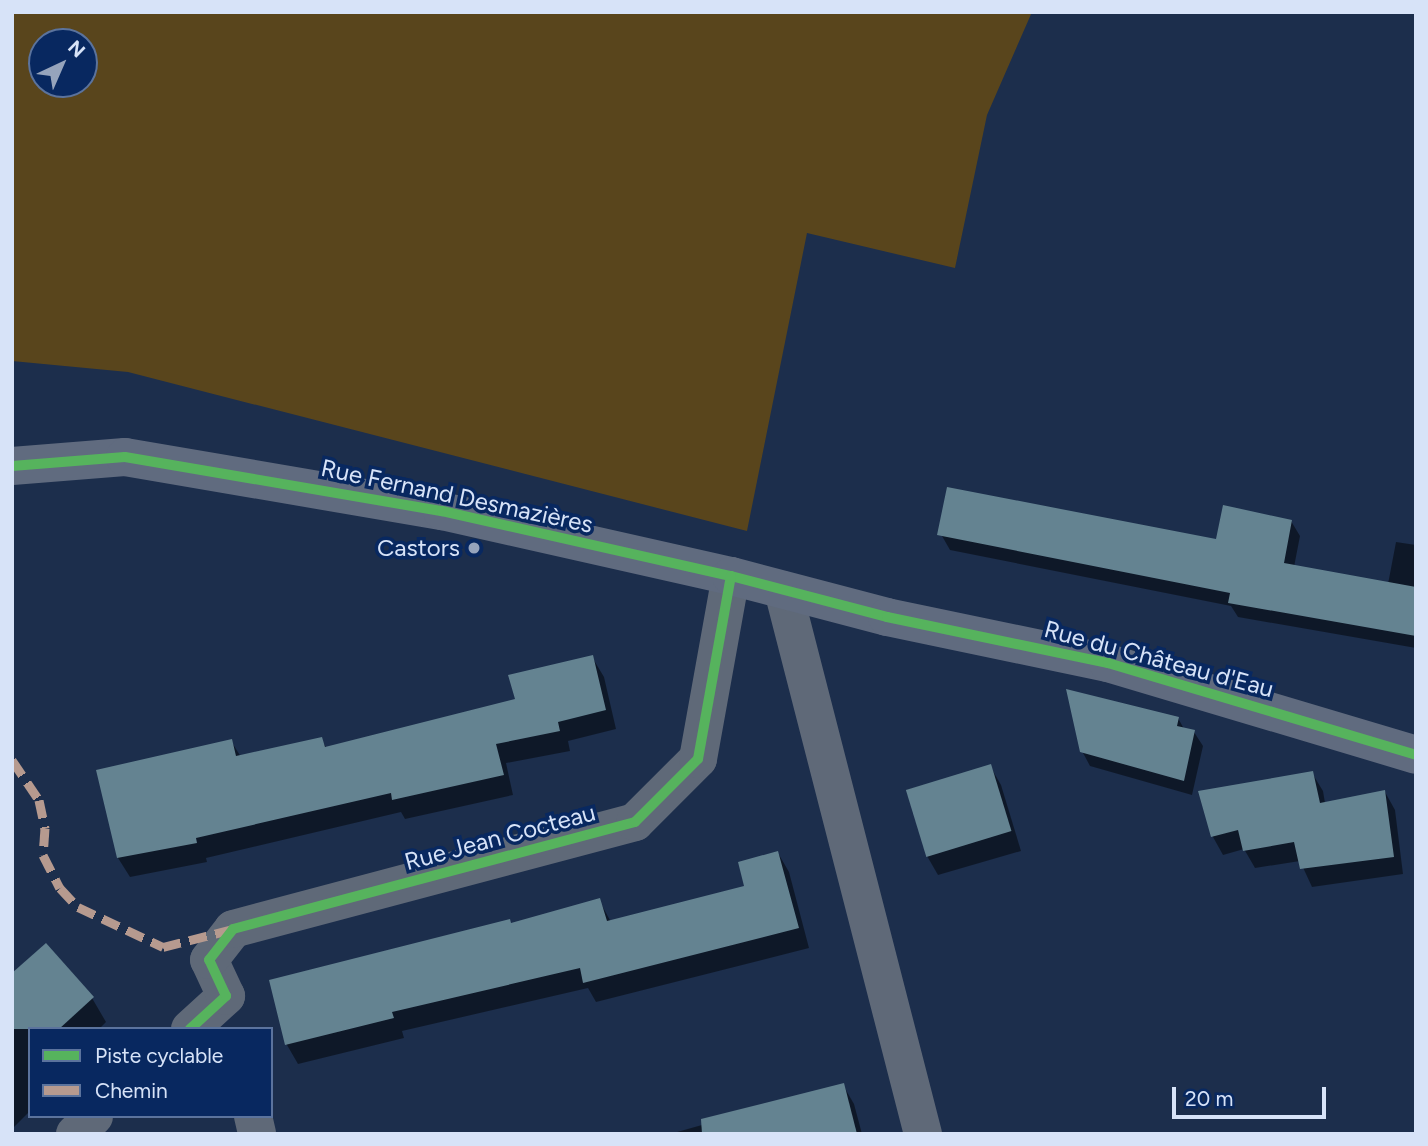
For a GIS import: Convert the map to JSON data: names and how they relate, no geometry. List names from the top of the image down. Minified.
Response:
{"streets":{"street":["Rue Fernand Desmazières","Rue du Château d'Eau","Rue Jean Cocteau"]},"crossings":[["Rue Fernand Desmazières","Rue du Château d'Eau"],["Rue Fernand Desmazières","Rue Jean Cocteau"]],"places":["Castors"],"legend":["Piste cyclable","Chemin"],"scale_bar":"20 m","north":"top right"}
